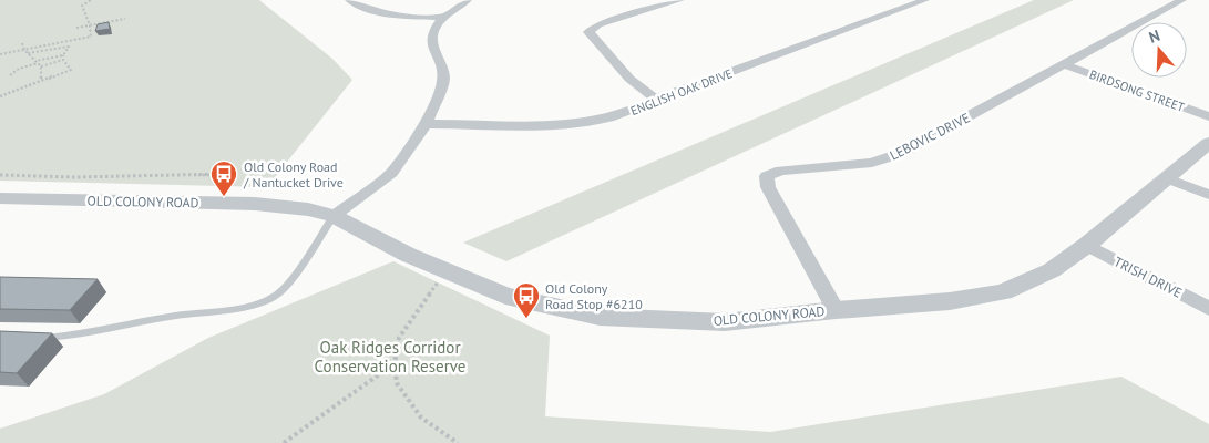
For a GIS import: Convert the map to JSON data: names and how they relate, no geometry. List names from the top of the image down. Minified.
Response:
{"streets":{"street":["BIRDSONG STREET","ENGLISH OAK DRIVE","LEBOVIC DRIVE","OLD COLONY ROAD","TRISH DRIVE"]},"crossings":[["BIRDSONG STREET","LEBOVIC DRIVE"],["LEBOVIC DRIVE","OLD COLONY ROAD"],["OLD COLONY ROAD","TRISH DRIVE"]],"parks":["Oak Ridges Corridor Conservation Reserve"],"places":{"bus stop":["Old Colony Road / Nantucket Drive","Old Colony Road Stop #6210"]},"north":"top"}
